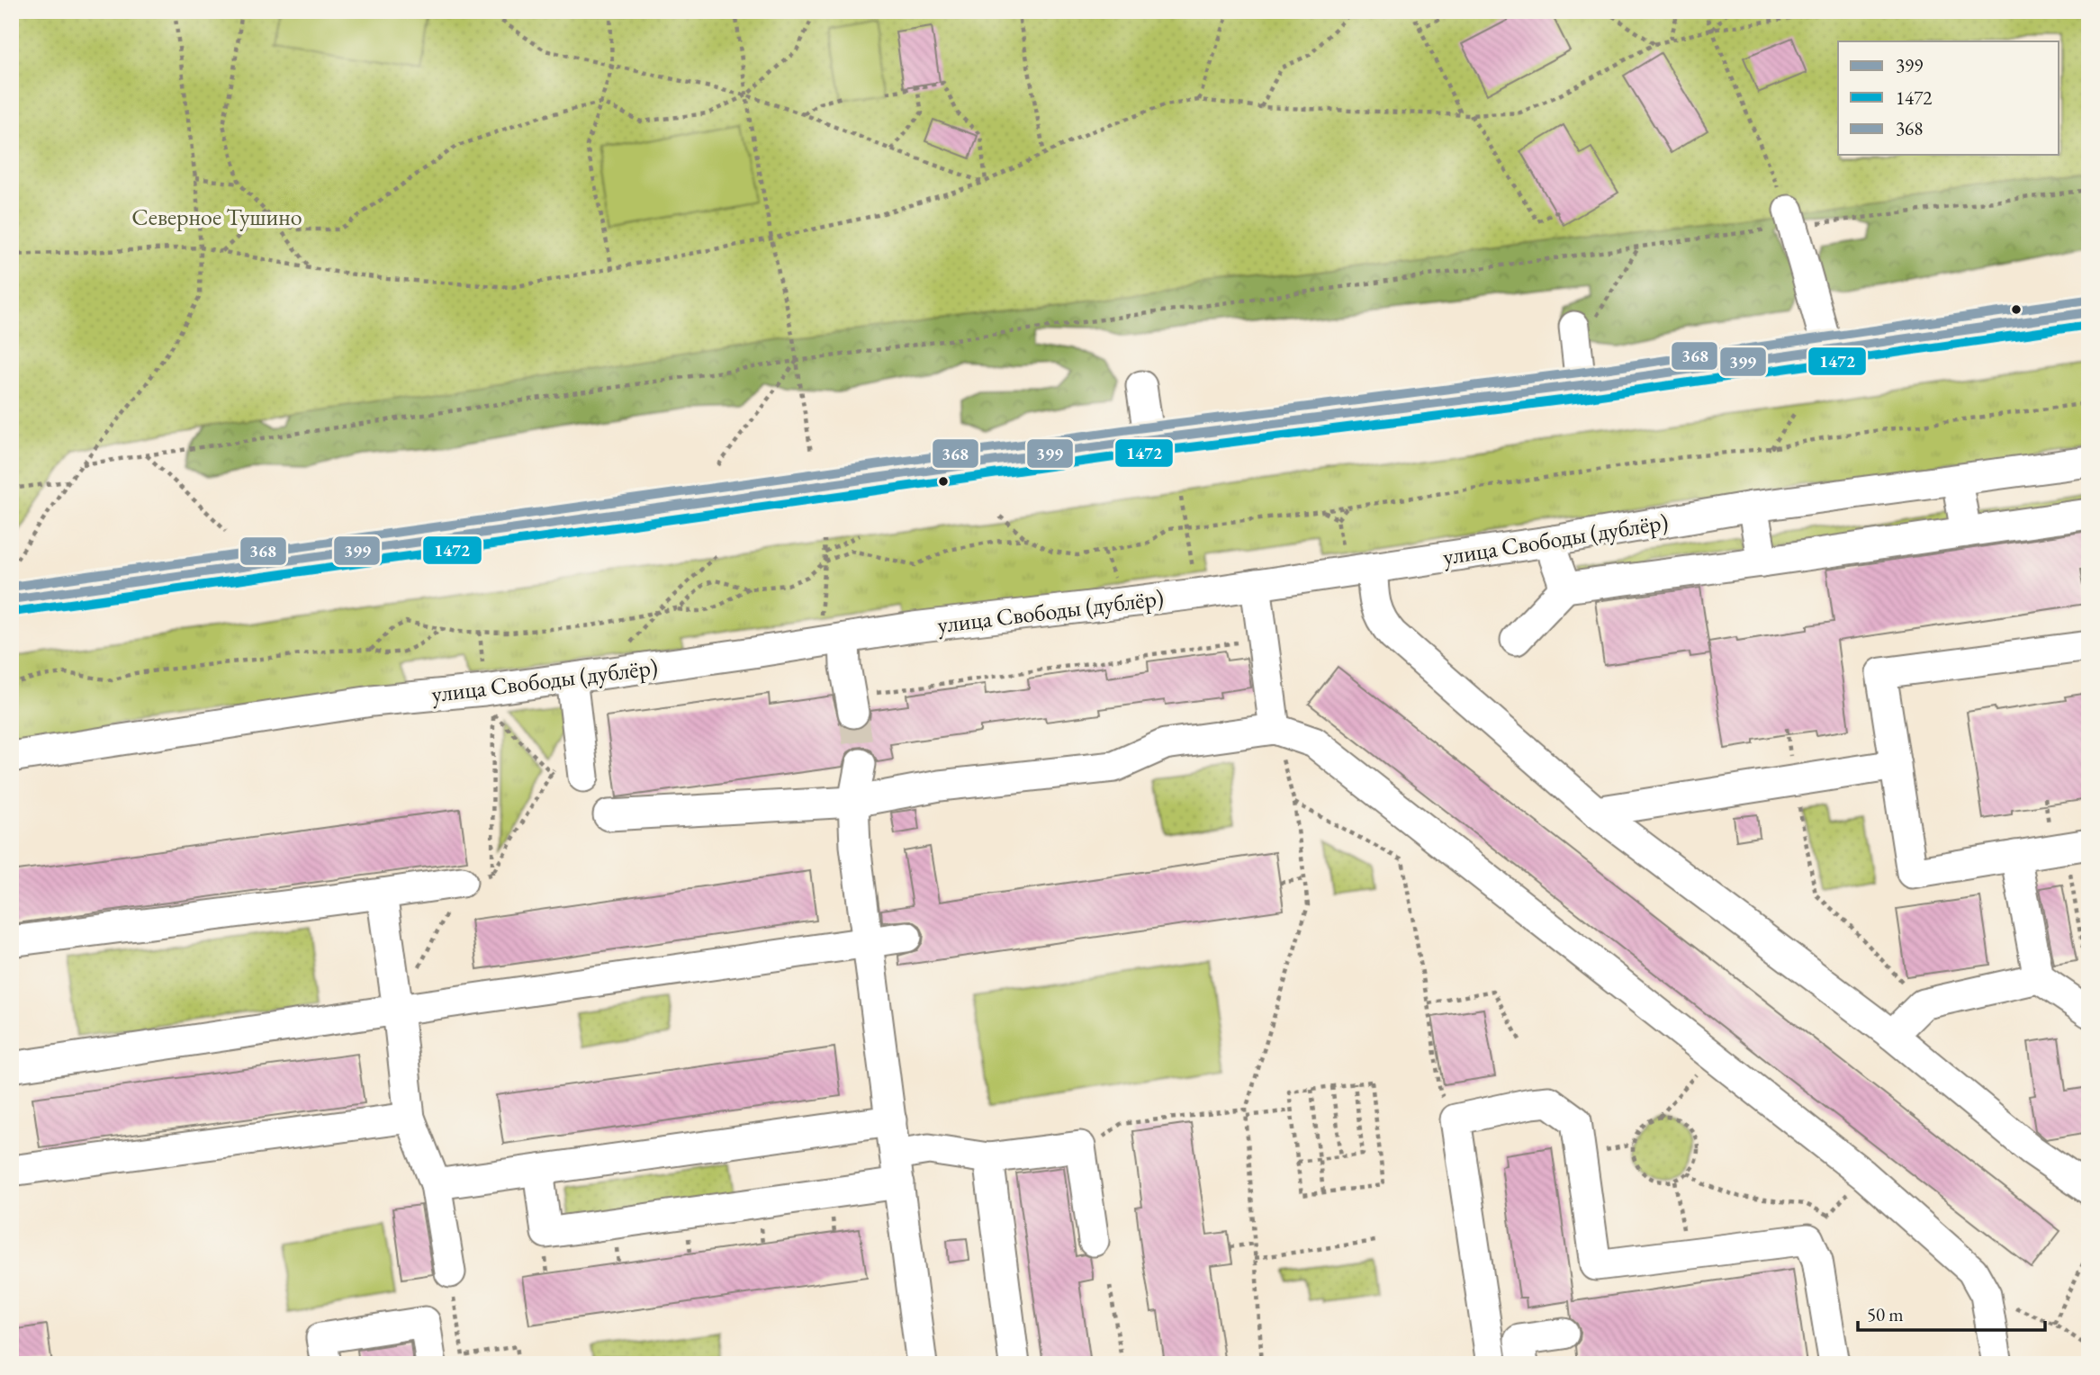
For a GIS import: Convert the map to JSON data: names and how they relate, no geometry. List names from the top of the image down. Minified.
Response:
{"streets":{"street":["улица Свободы (дублёр)"]},"parks":["Северное Тушино"],"lines":["transit line 368","transit line 399","transit line 1472"],"legend":["399","1472","368"],"scale_bar":"50 m"}
